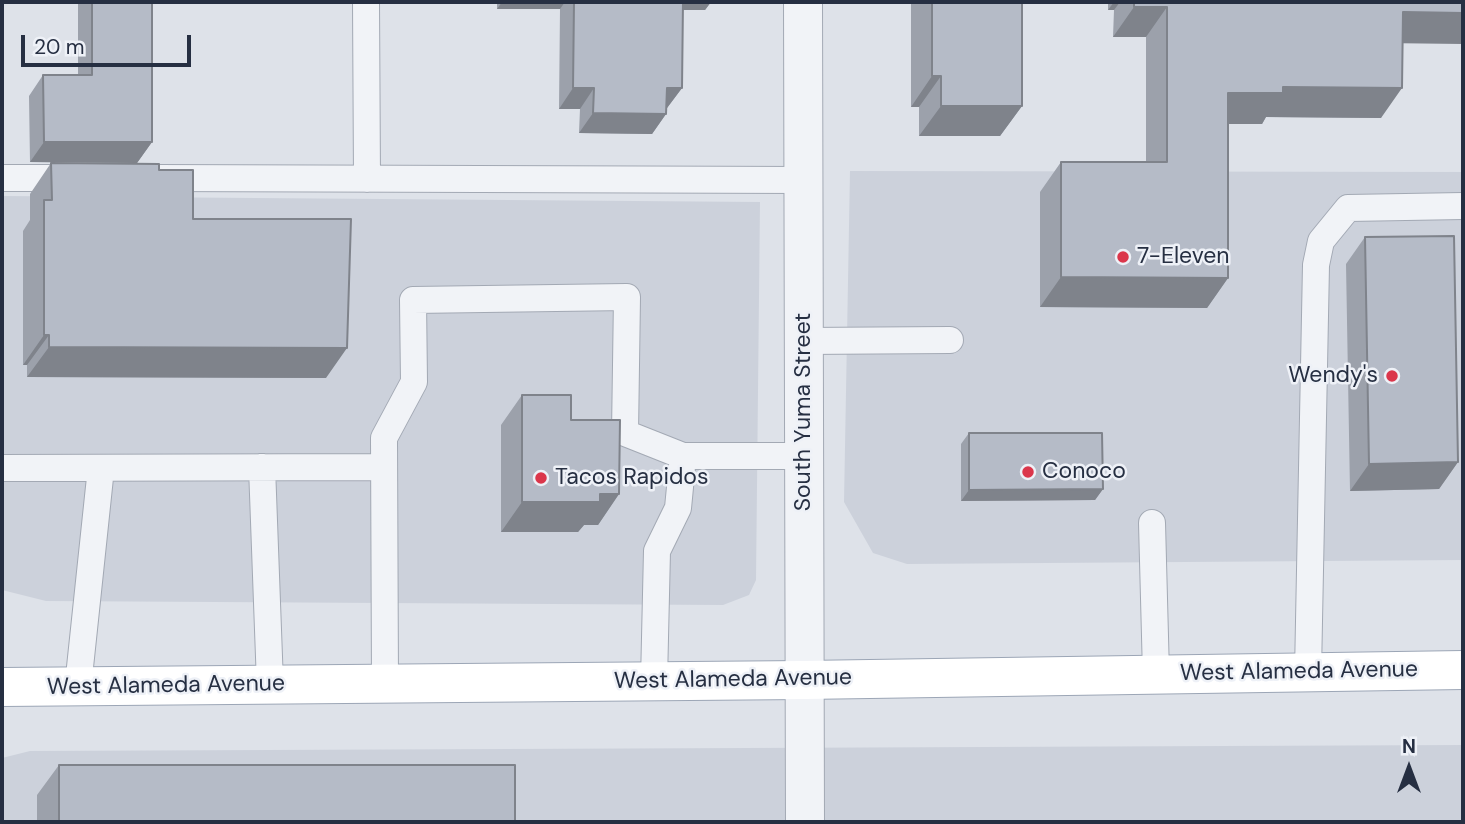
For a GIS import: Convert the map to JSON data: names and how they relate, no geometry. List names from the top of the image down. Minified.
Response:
{"streets":{"main road":["West Alameda Avenue"],"street":["South Yuma Street"]},"crossings":[["South Yuma Street","West Alameda Avenue"]],"places":["7-Eleven","Wendy's","Conoco","Tacos Rapidos"],"scale_bar":"20 m","north":"top"}
